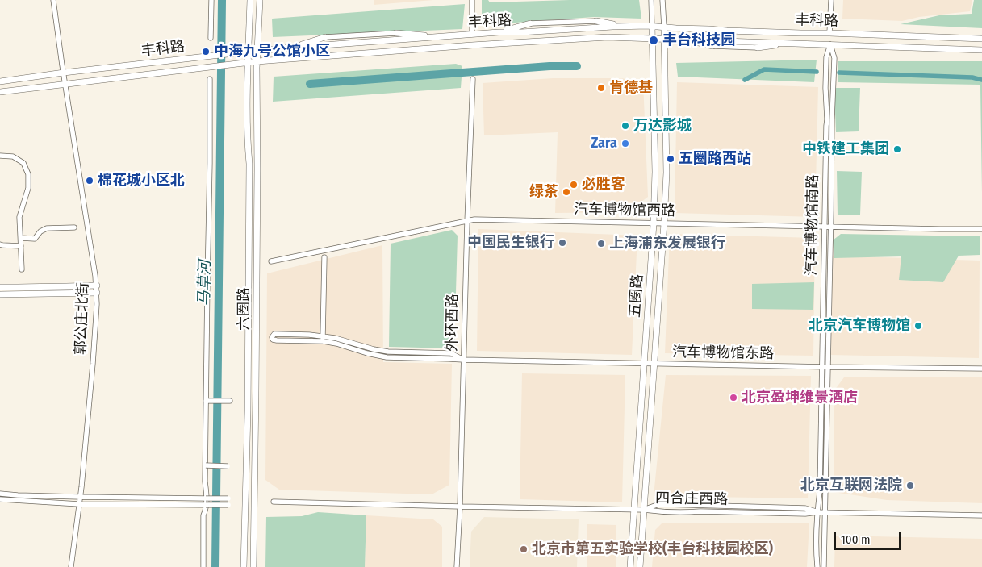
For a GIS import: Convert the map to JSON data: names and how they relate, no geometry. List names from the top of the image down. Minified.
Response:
{"streets":{"main road":["丰科路","五圈路","六圈路"],"street":["汽车博物馆西路","汽车博物馆南路","郭公庄北街","外环西路","汽车博物馆东路","四合庄西路"]},"crossings":[["丰科路","汽车博物馆南路"],["丰科路","五圈路"],["丰科路","六圈路"],["丰科路","郭公庄北街"],["汽车博物馆西路","汽车博物馆南路"],["汽车博物馆西路","五圈路"],["汽车博物馆西路","外环西路"],["汽车博物馆南路","汽车博物馆东路"],["汽车博物馆南路","四合庄西路"],["五圈路","汽车博物馆东路"],["五圈路","四合庄西路"],["外环西路","汽车博物馆东路"]],"water":["马草河"],"places":["丰台科技园","中海九号公馆小区","肯德基","万达影城","Zara","中铁建工集团","五圈路西站","棉花城小区北","必胜客","绿茶","中国民生银行","上海浦东发展银行","北京汽车博物馆","北京盈坤维景酒店","北京互联网法院","北京市第五实验学校(丰台科技园校区)"],"scale_bar":"100 m"}
